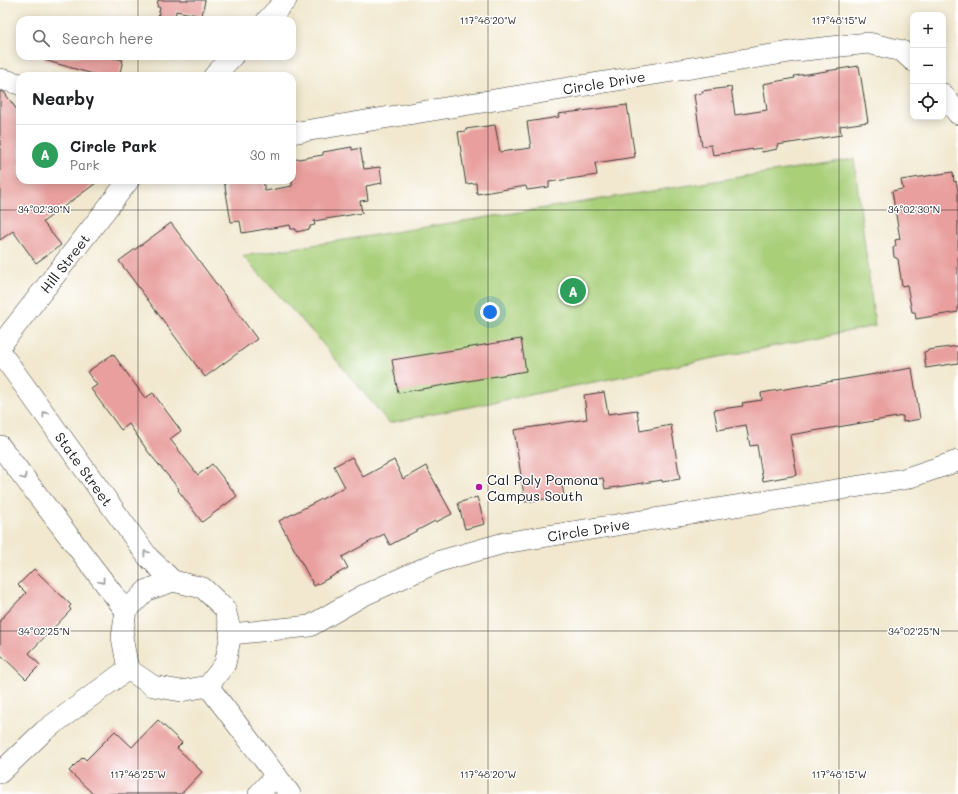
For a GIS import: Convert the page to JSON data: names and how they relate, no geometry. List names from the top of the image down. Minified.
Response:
{"streets":{"street":["Circle Drive","Hill Street","State Street"]},"crossings":[["Circle Drive","State Street"]],"places":["Cal Poly Pomona Campus South"],"page":{"map_buttons":["+","−"],"search":"Search here","heading":"Nearby","list":[{"mark":"A","name":"Circle Park","note":"Park","value":"30 m"}],"pins":"A"},"coordinates":["117°48'20\"W","117°48'15\"W","34°02'30\"N","34°02'25\"N","117°48'25\"W"]}
